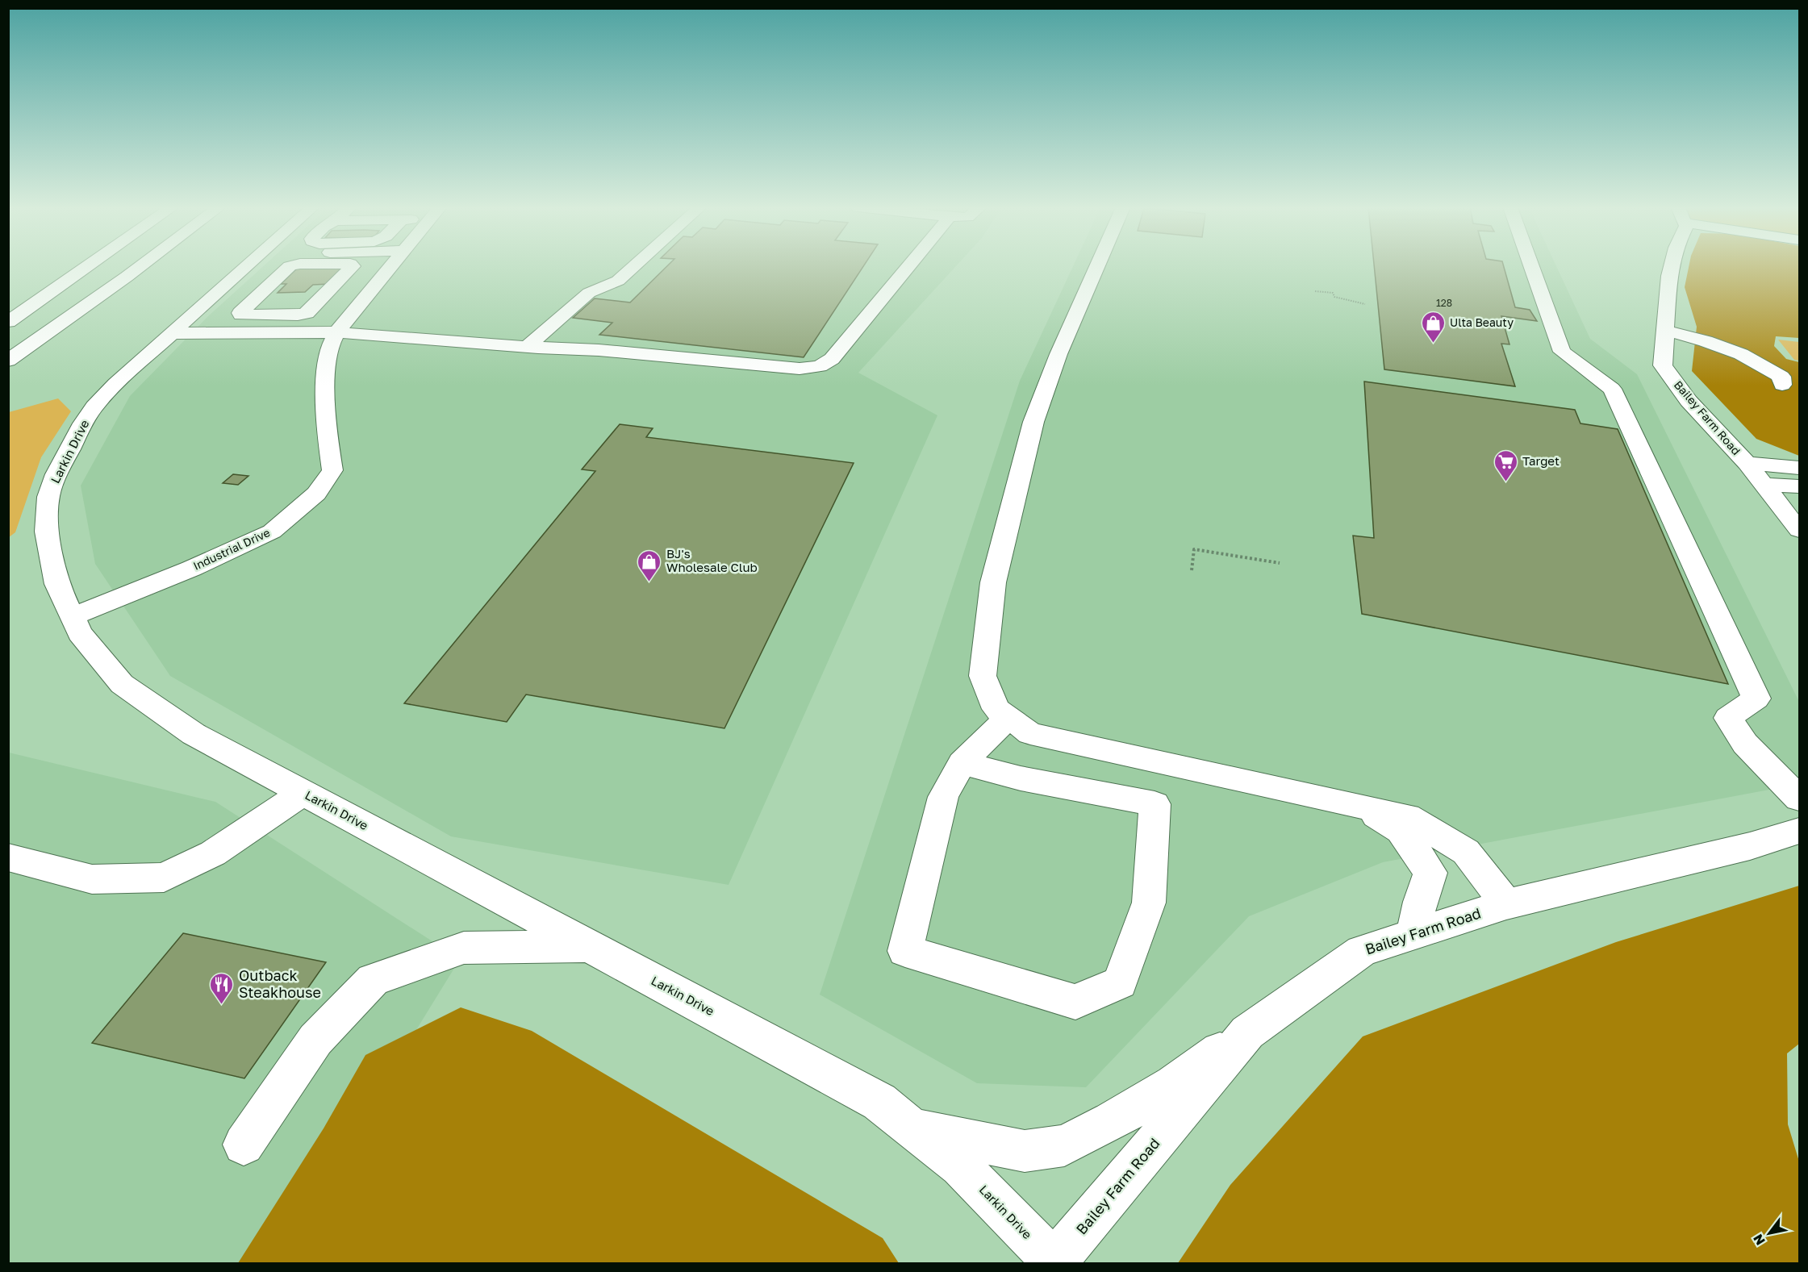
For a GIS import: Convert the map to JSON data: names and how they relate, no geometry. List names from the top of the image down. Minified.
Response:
{"streets":{"main road":["Bailey Farm Road","Larkin Drive","Industrial Drive"]},"crossings":[["Bailey Farm Road","Larkin Drive"],["Larkin Drive","Industrial Drive"]],"places":{"shop":["Ulta Beauty","BJ's Wholesale Club"],"supermarket":["Target"],"restaurant":["Outback Steakhouse"]},"house_numbers":["128"],"north":"bottom left"}
